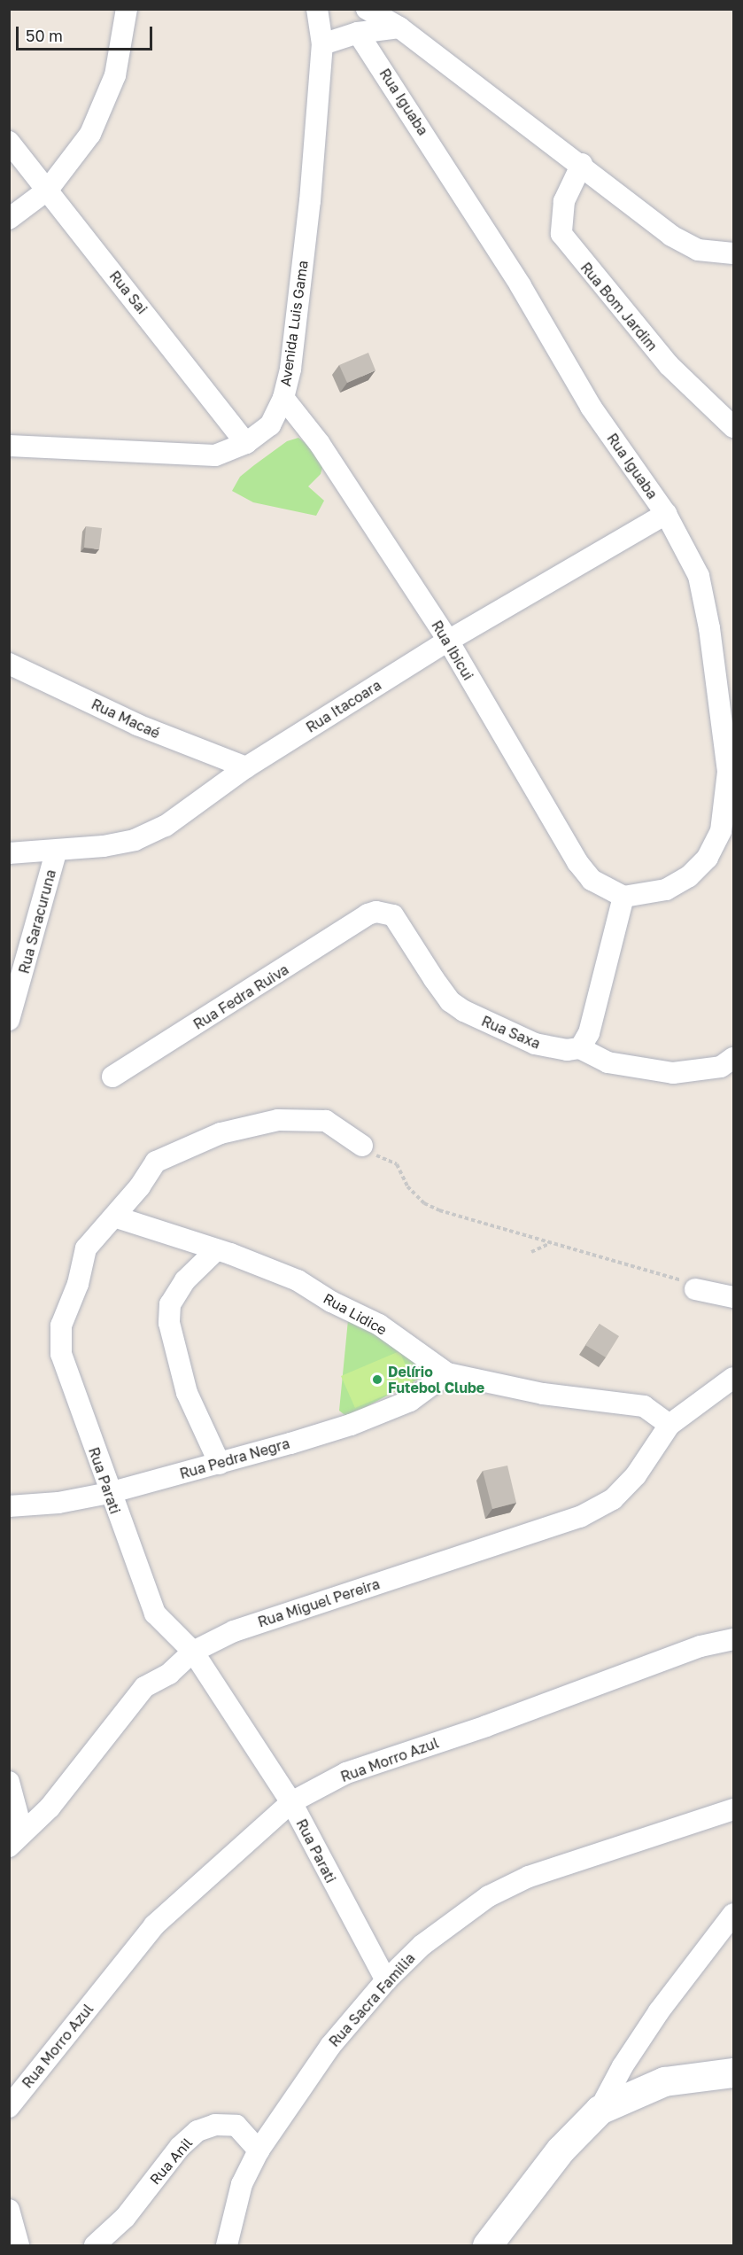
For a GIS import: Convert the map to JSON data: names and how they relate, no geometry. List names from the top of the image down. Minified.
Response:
{"streets":{"street":["Rua Iguaba","Rua Sai","Rua Bom Jardim","Avenida Luis Gama","Rua Ibicui","Rua Itacoara","Rua Macaé","Rua Saracuruna","Rua Fedra Ruiva","Rua Saxa","Rua Lidice","Rua Pedra Negra","Rua Parati","Rua Miguel Pereira","Rua Morro Azul","Rua Sacra Familia","Rua Anil"]},"crossings":[["Rua Iguaba","Rua Ibicui"],["Rua Iguaba","Rua Itacoara"],["Rua Sai","Avenida Luis Gama"],["Avenida Luis Gama","Rua Ibicui"],["Rua Ibicui","Rua Itacoara"],["Rua Itacoara","Rua Macaé"],["Rua Itacoara","Rua Saracuruna"],["Rua Fedra Ruiva","Rua Saxa"],["Rua Lidice","Rua Pedra Negra"],["Rua Lidice","Rua Parati"],["Rua Lidice","Rua Miguel Pereira"],["Rua Pedra Negra","Rua Parati"],["Rua Parati","Rua Miguel Pereira"],["Rua Parati","Rua Morro Azul"],["Rua Parati","Rua Sacra Familia"],["Rua Sacra Familia","Rua Anil"]],"places":["Delírio Futebol Clube"],"scale_bar":"50 m"}
